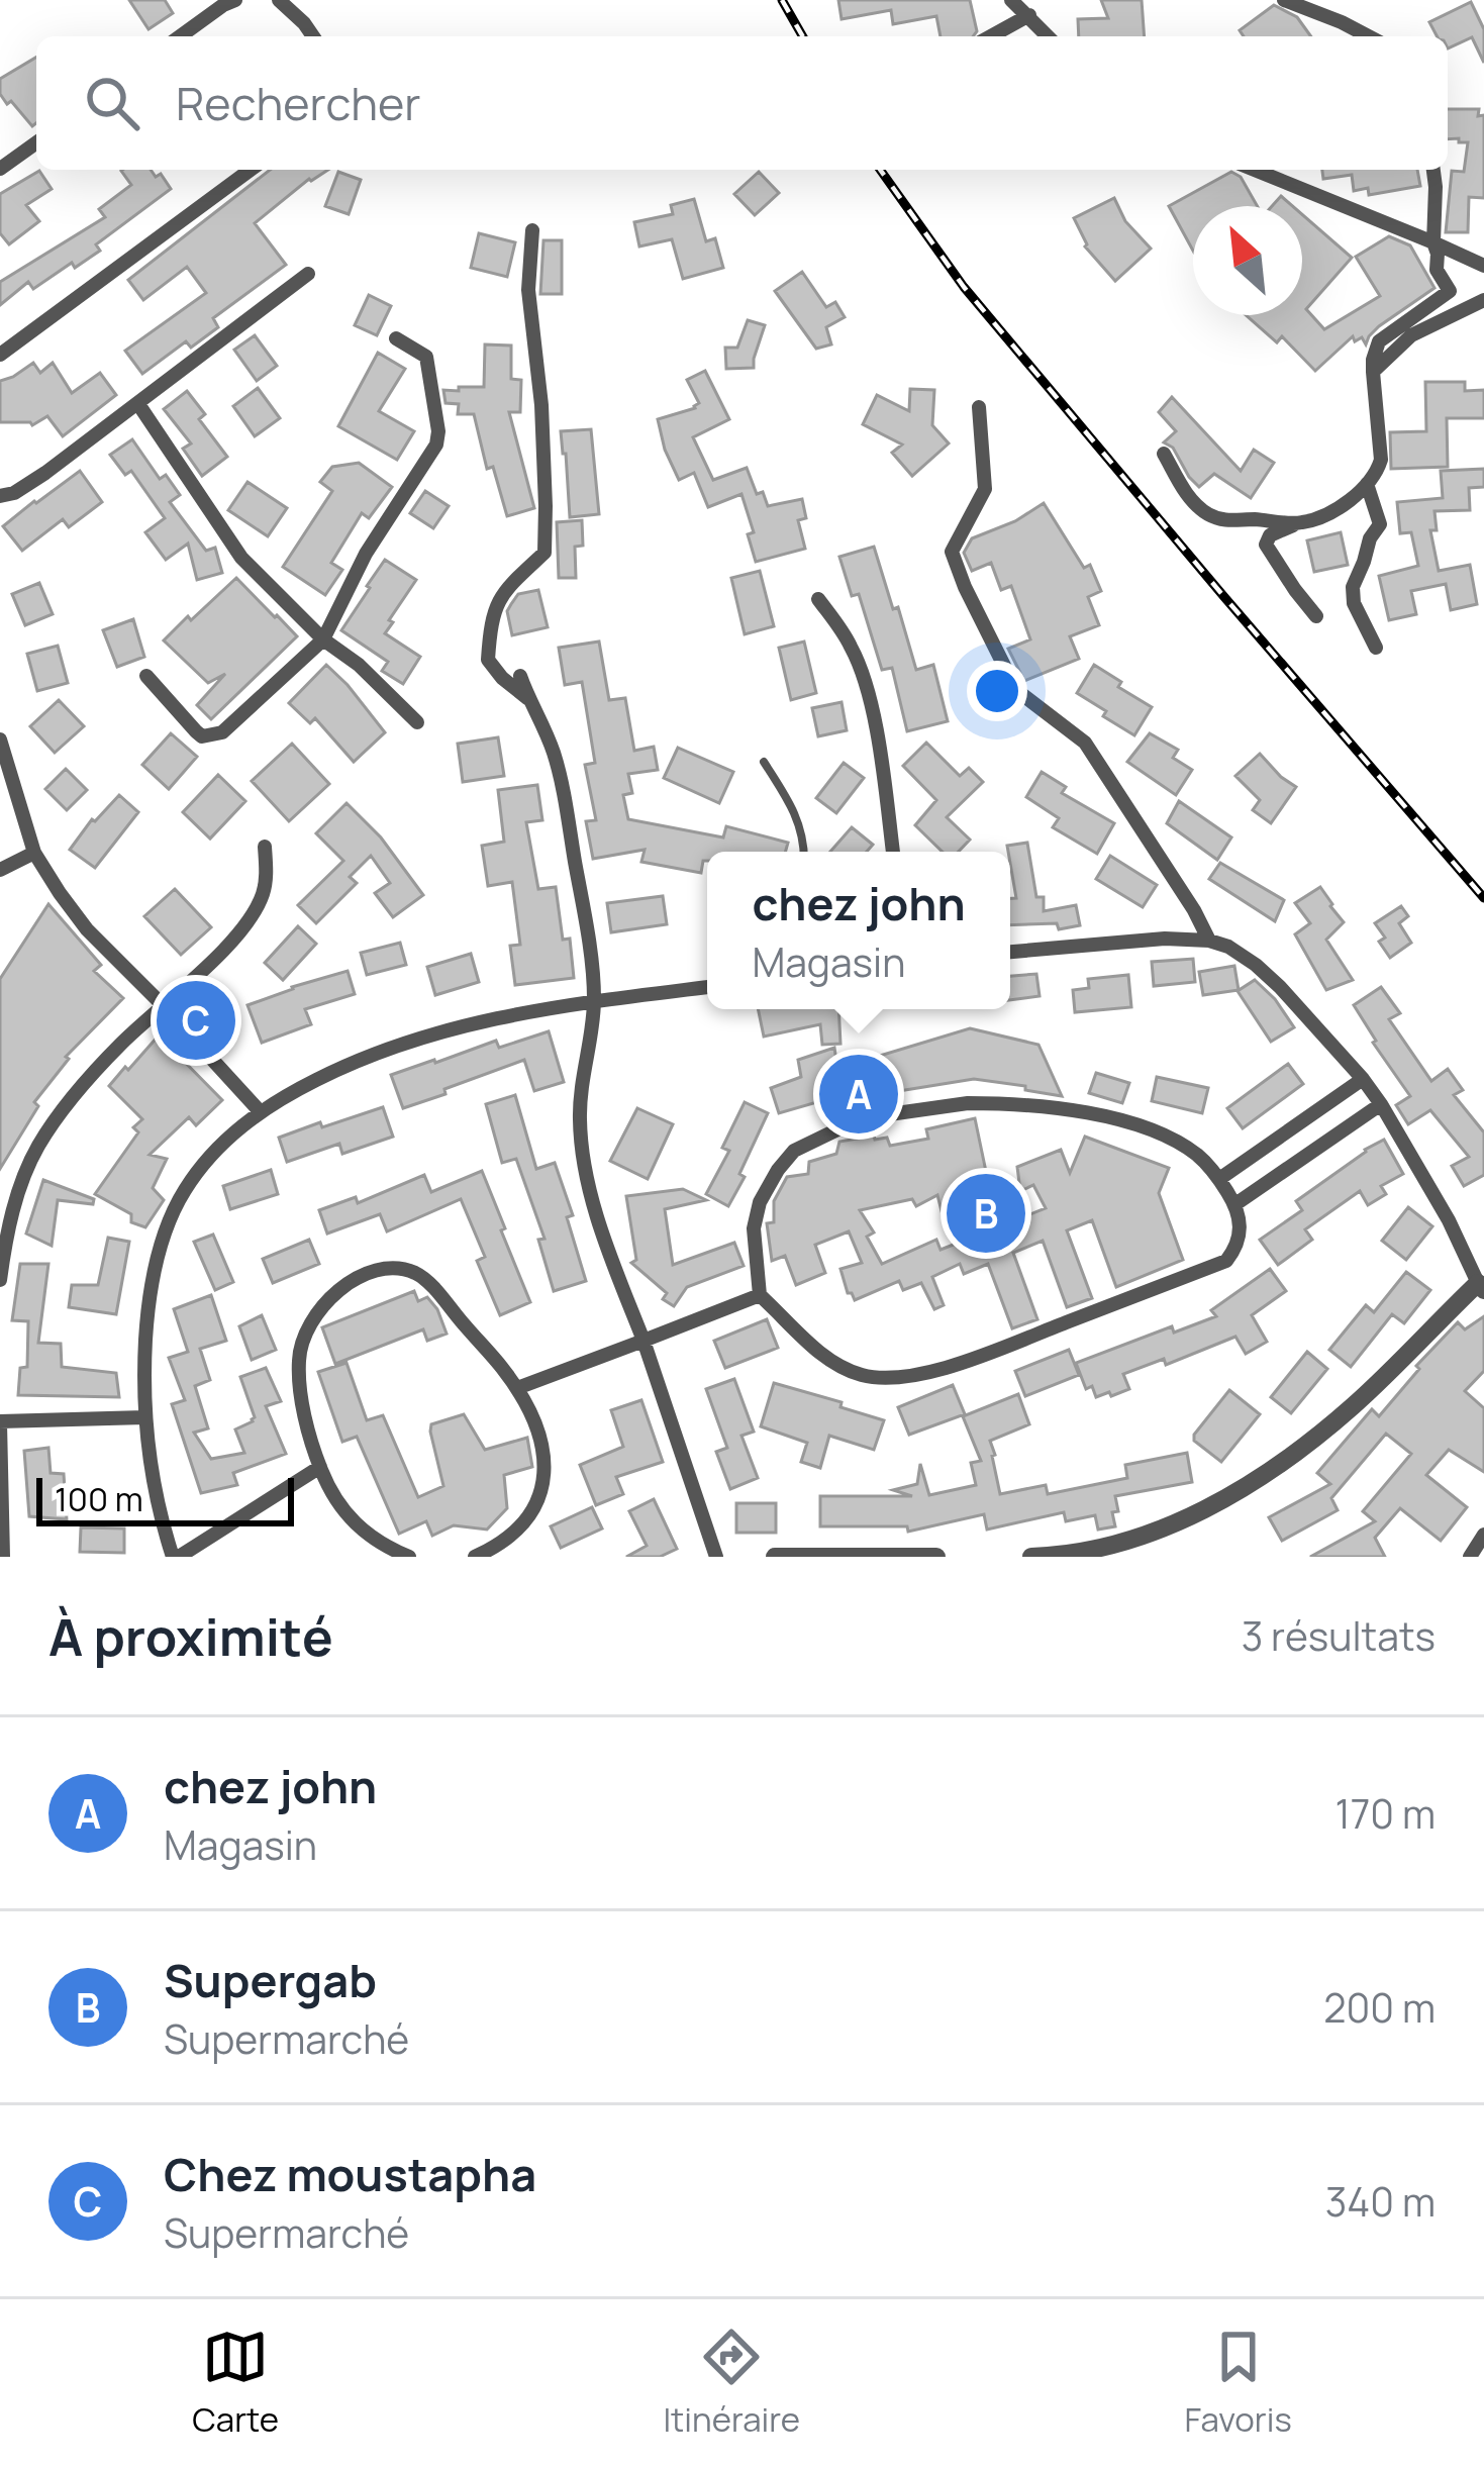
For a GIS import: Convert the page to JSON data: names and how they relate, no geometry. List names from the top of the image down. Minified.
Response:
{"scale_bar":"100 m","north":"top left","page":{"search":"Rechercher","popup":["chez john","Magasin"],"pins":["C","A","B"],"scale":"100 m","heading":["À proximité","3 résultats"],"list":[{"mark":"A","name":"chez john","note":"Magasin","value":"170 m"},{"mark":"B","name":"Supergab","note":"Supermarché","value":"200 m"},{"mark":"C","name":"Chez moustapha","note":"Supermarché","value":"340 m"}],"nav":["Carte","Itinéraire","Favoris"]}}
